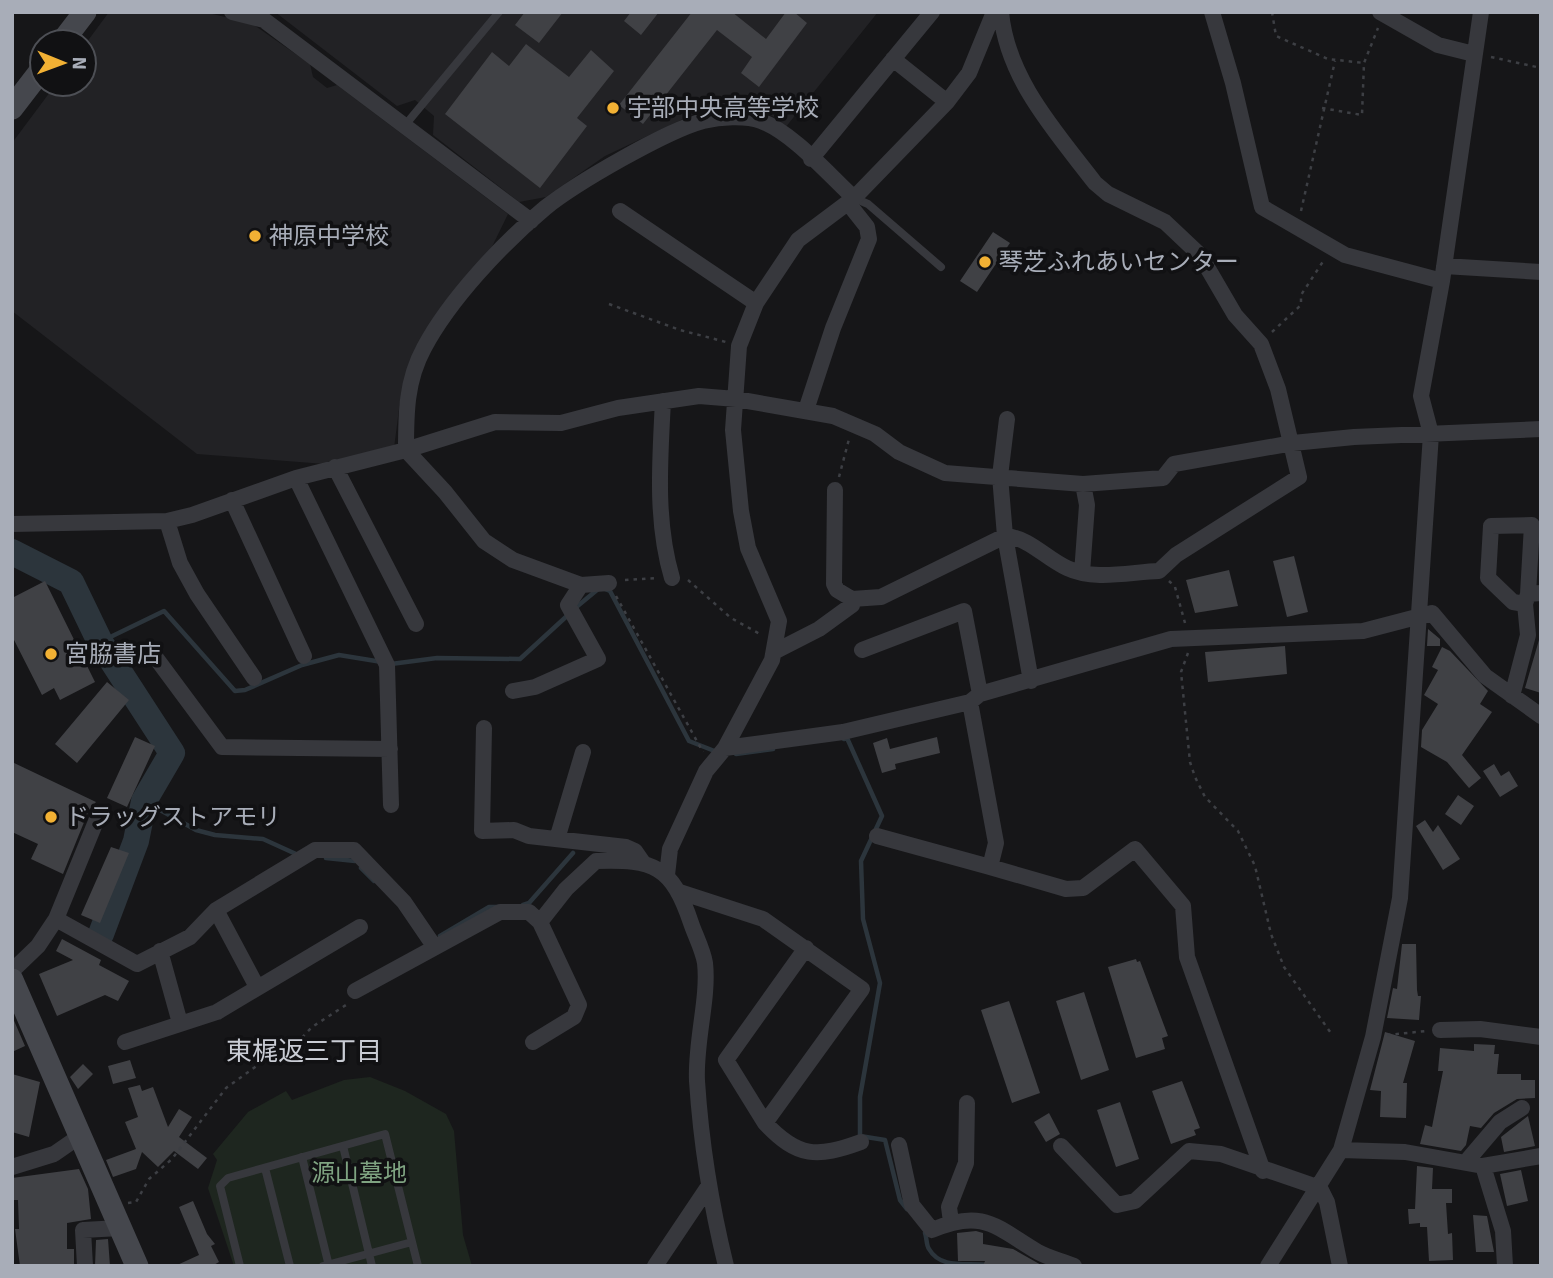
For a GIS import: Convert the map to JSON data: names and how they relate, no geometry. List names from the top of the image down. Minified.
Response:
{"districts":["東梶返三丁目"],"parks":["源山墓地"],"places":["宇部中央高等学校","神原中学校","琴芝ふれあいセンター","宮脇書店","ドラッグストアモリ"],"north":"right"}
